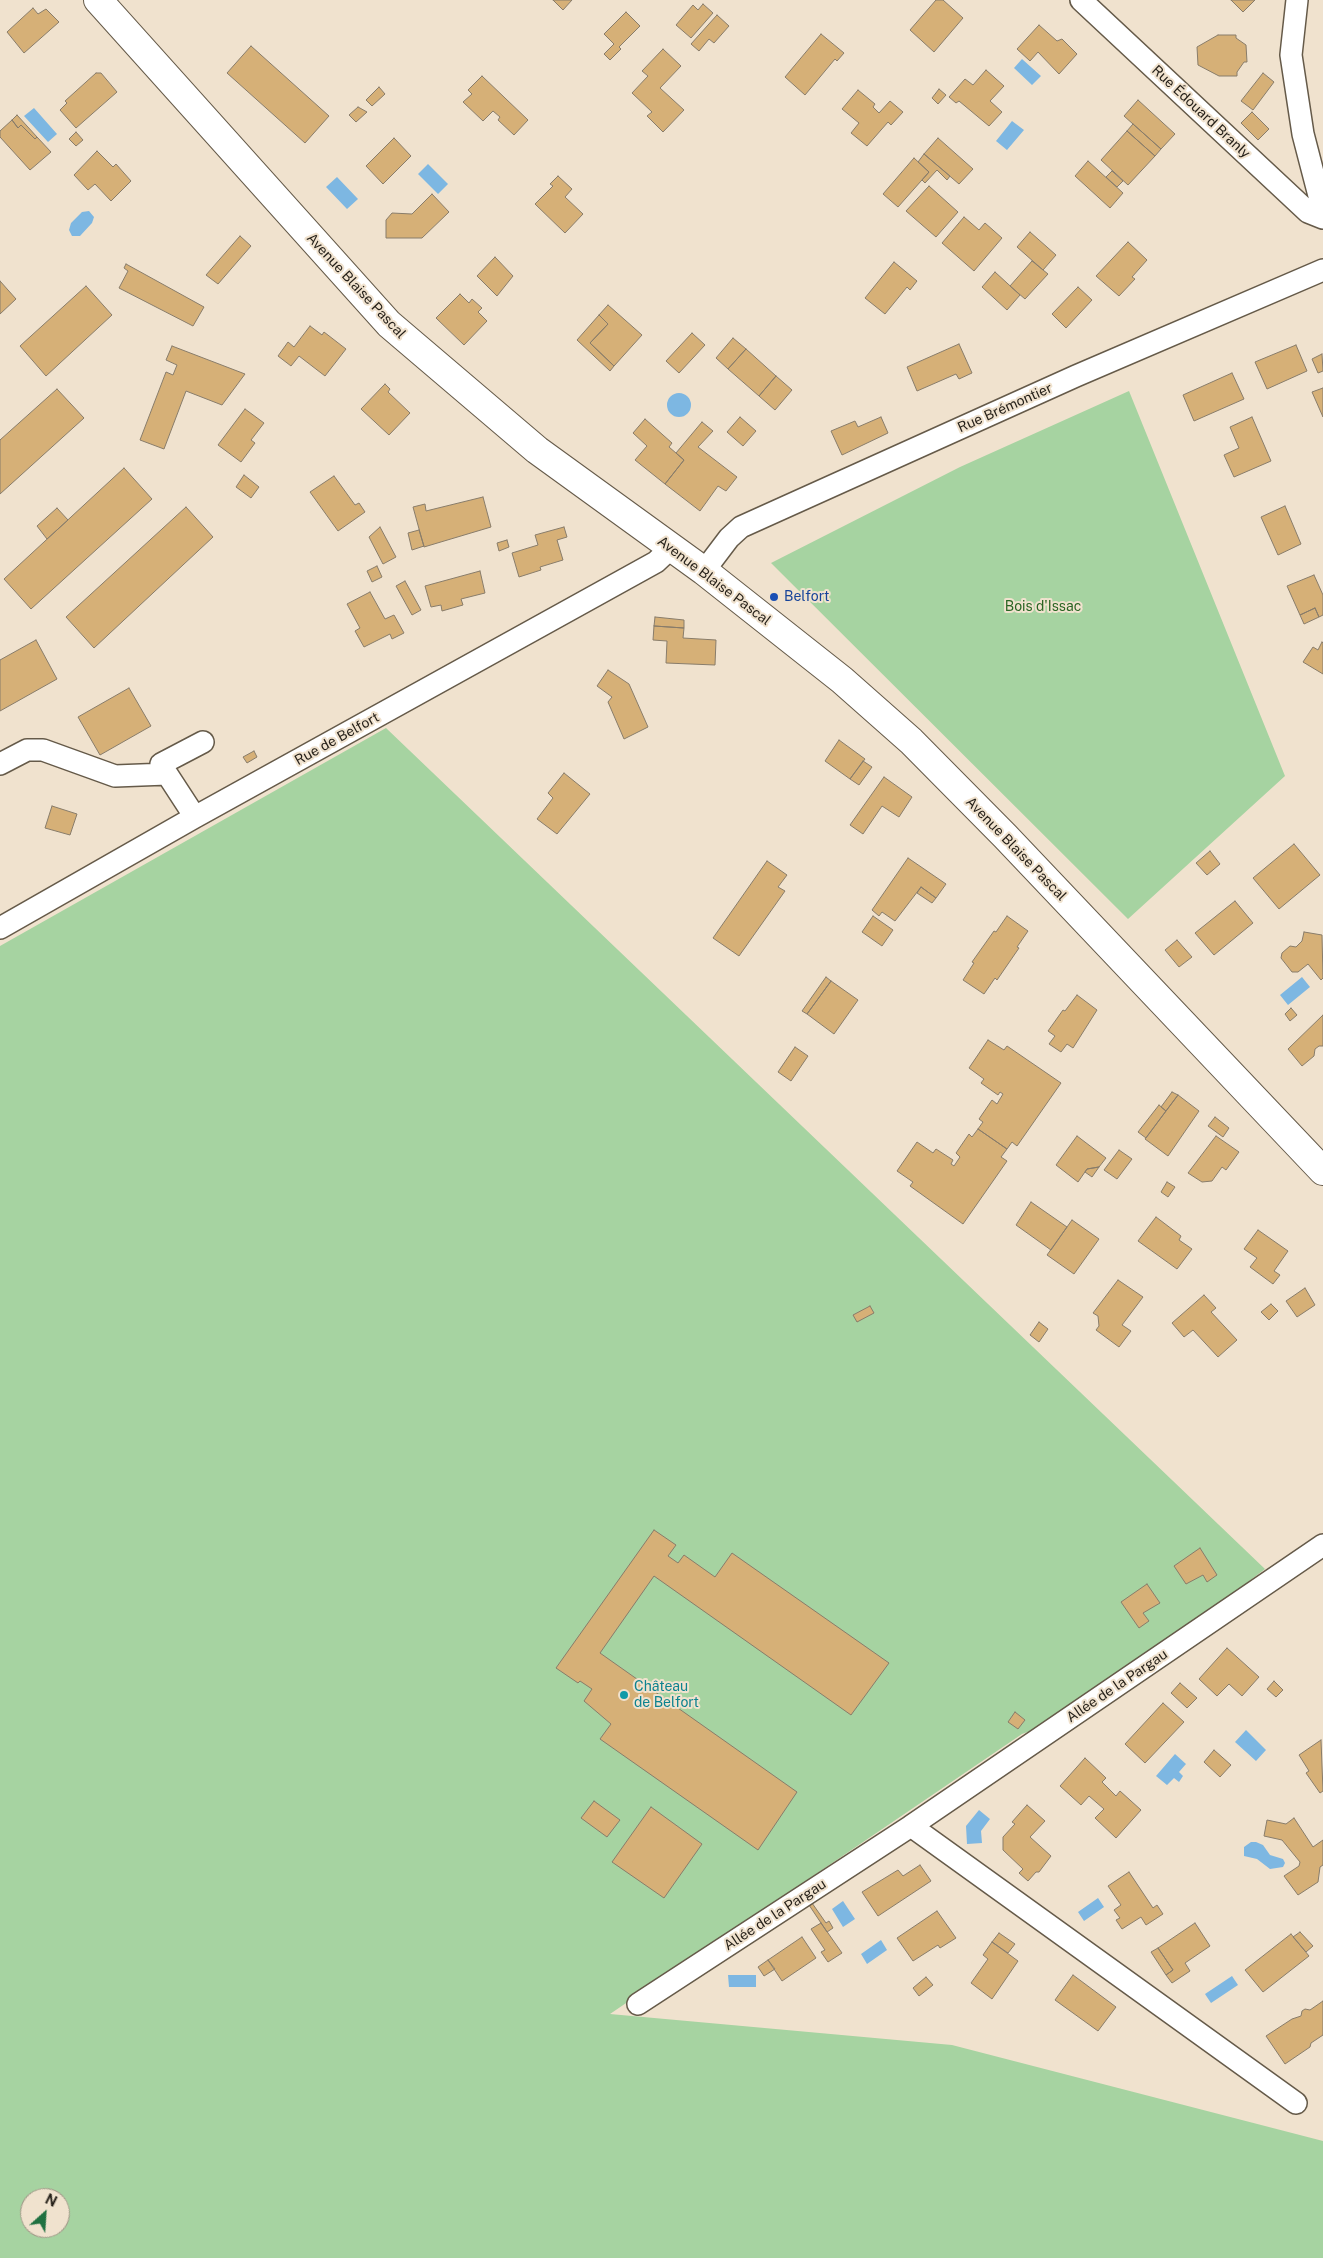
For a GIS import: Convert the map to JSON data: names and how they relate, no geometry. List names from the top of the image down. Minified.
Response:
{"streets":{"main road":["Avenue Blaise Pascal"],"street":["Rue Édouard Branly","Rue Brémontier","Rue de Belfort","Allée de la Pargau"]},"crossings":[["Avenue Blaise Pascal","Rue Brémontier"],["Avenue Blaise Pascal","Rue de Belfort"]],"parks":["Bois d'Issac"],"places":["Belfort","Château de Belfort"],"north":"top right"}
